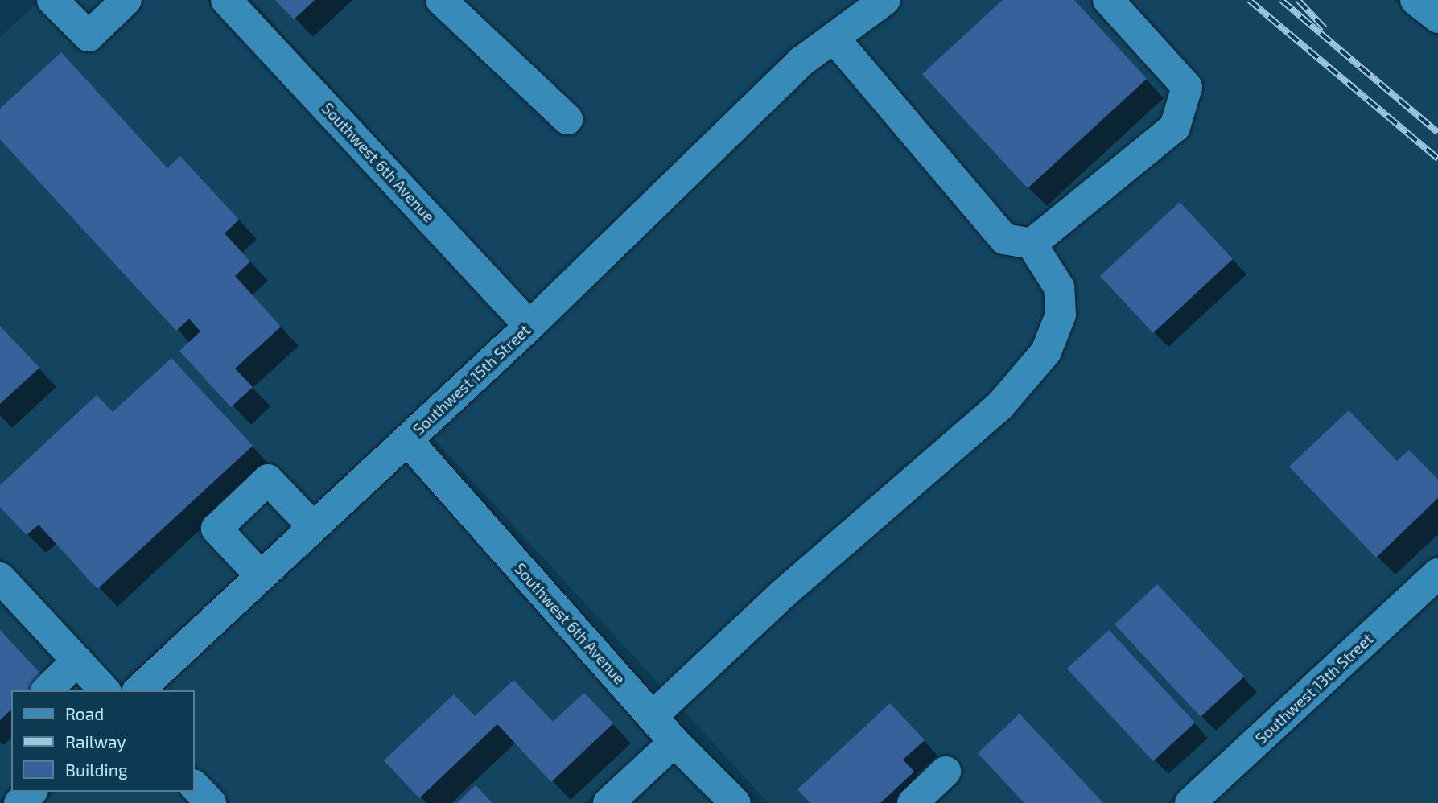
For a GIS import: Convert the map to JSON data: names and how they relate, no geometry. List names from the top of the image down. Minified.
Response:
{"streets":{"street":["Southwest 6th Avenue","Southwest 15th Street","Southwest 13th Street"]},"crossings":[["Southwest 6th Avenue","Southwest 15th Street"]],"legend":["Road","Railway","Building"]}
